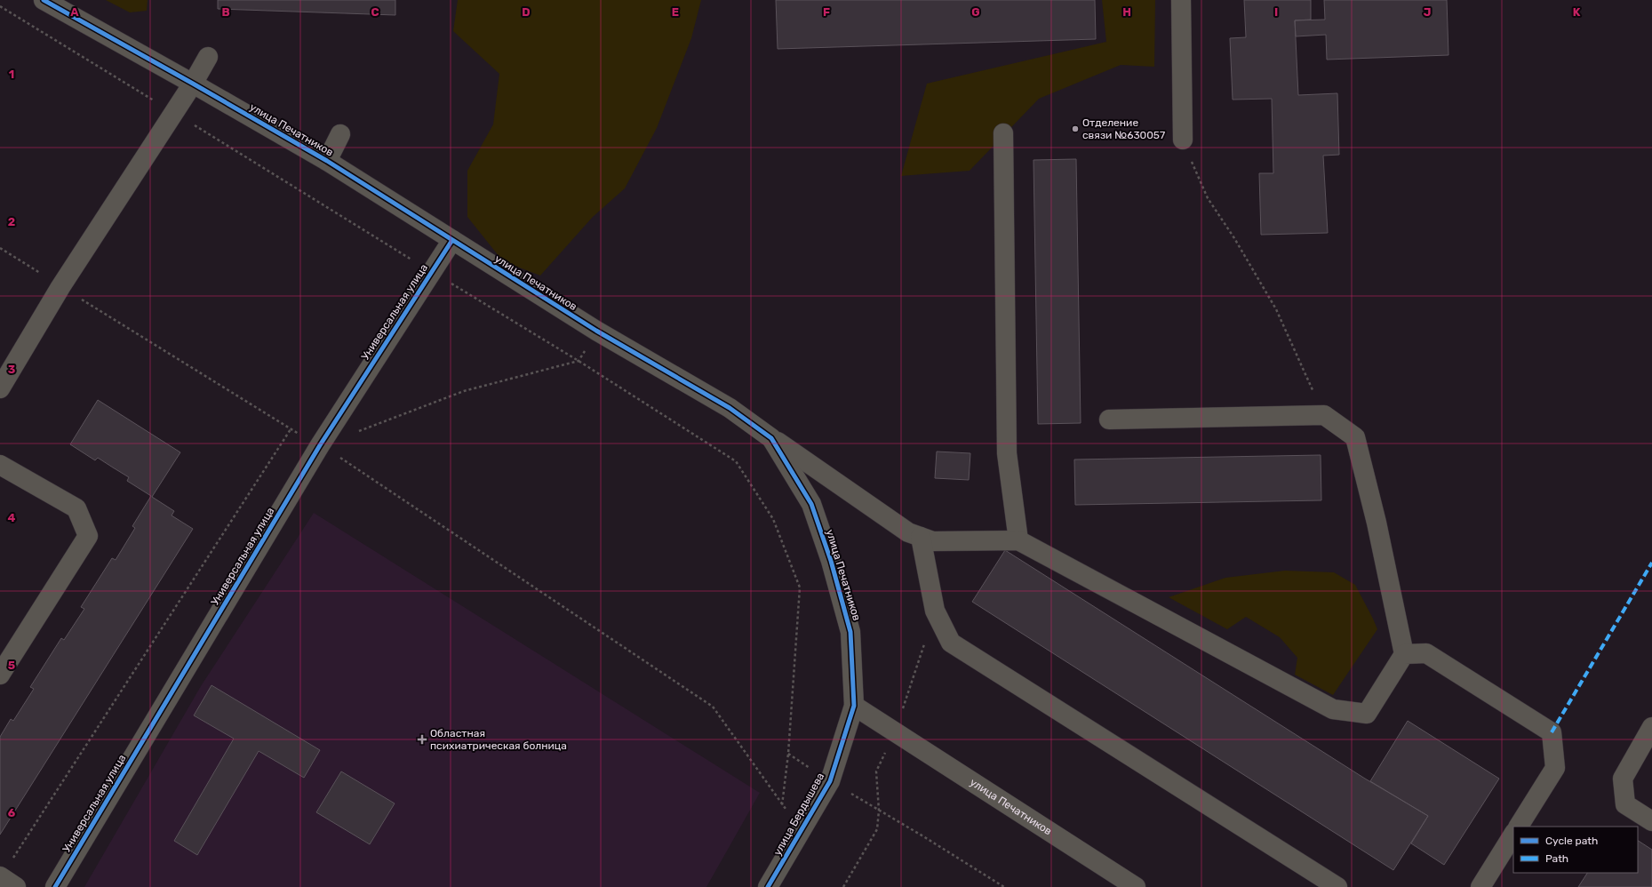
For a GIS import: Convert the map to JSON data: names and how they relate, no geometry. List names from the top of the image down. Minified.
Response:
{"streets":{"street":["улица Печатников","Универсальная улица","улица Бердышева"]},"crossings":[["улица Печатников","Универсальная улица"],["улица Печатников","улица Бердышева"]],"places":{"other":["Отделение связи №630057"],"health":["Областная психиатрическая болница"]},"legend":["Cycle path","Path"],"grid":{"columns":["A","B","C","D","E","F","G","H","I","J","K"],"rows":["1","2","3","4","5","6"]}}
